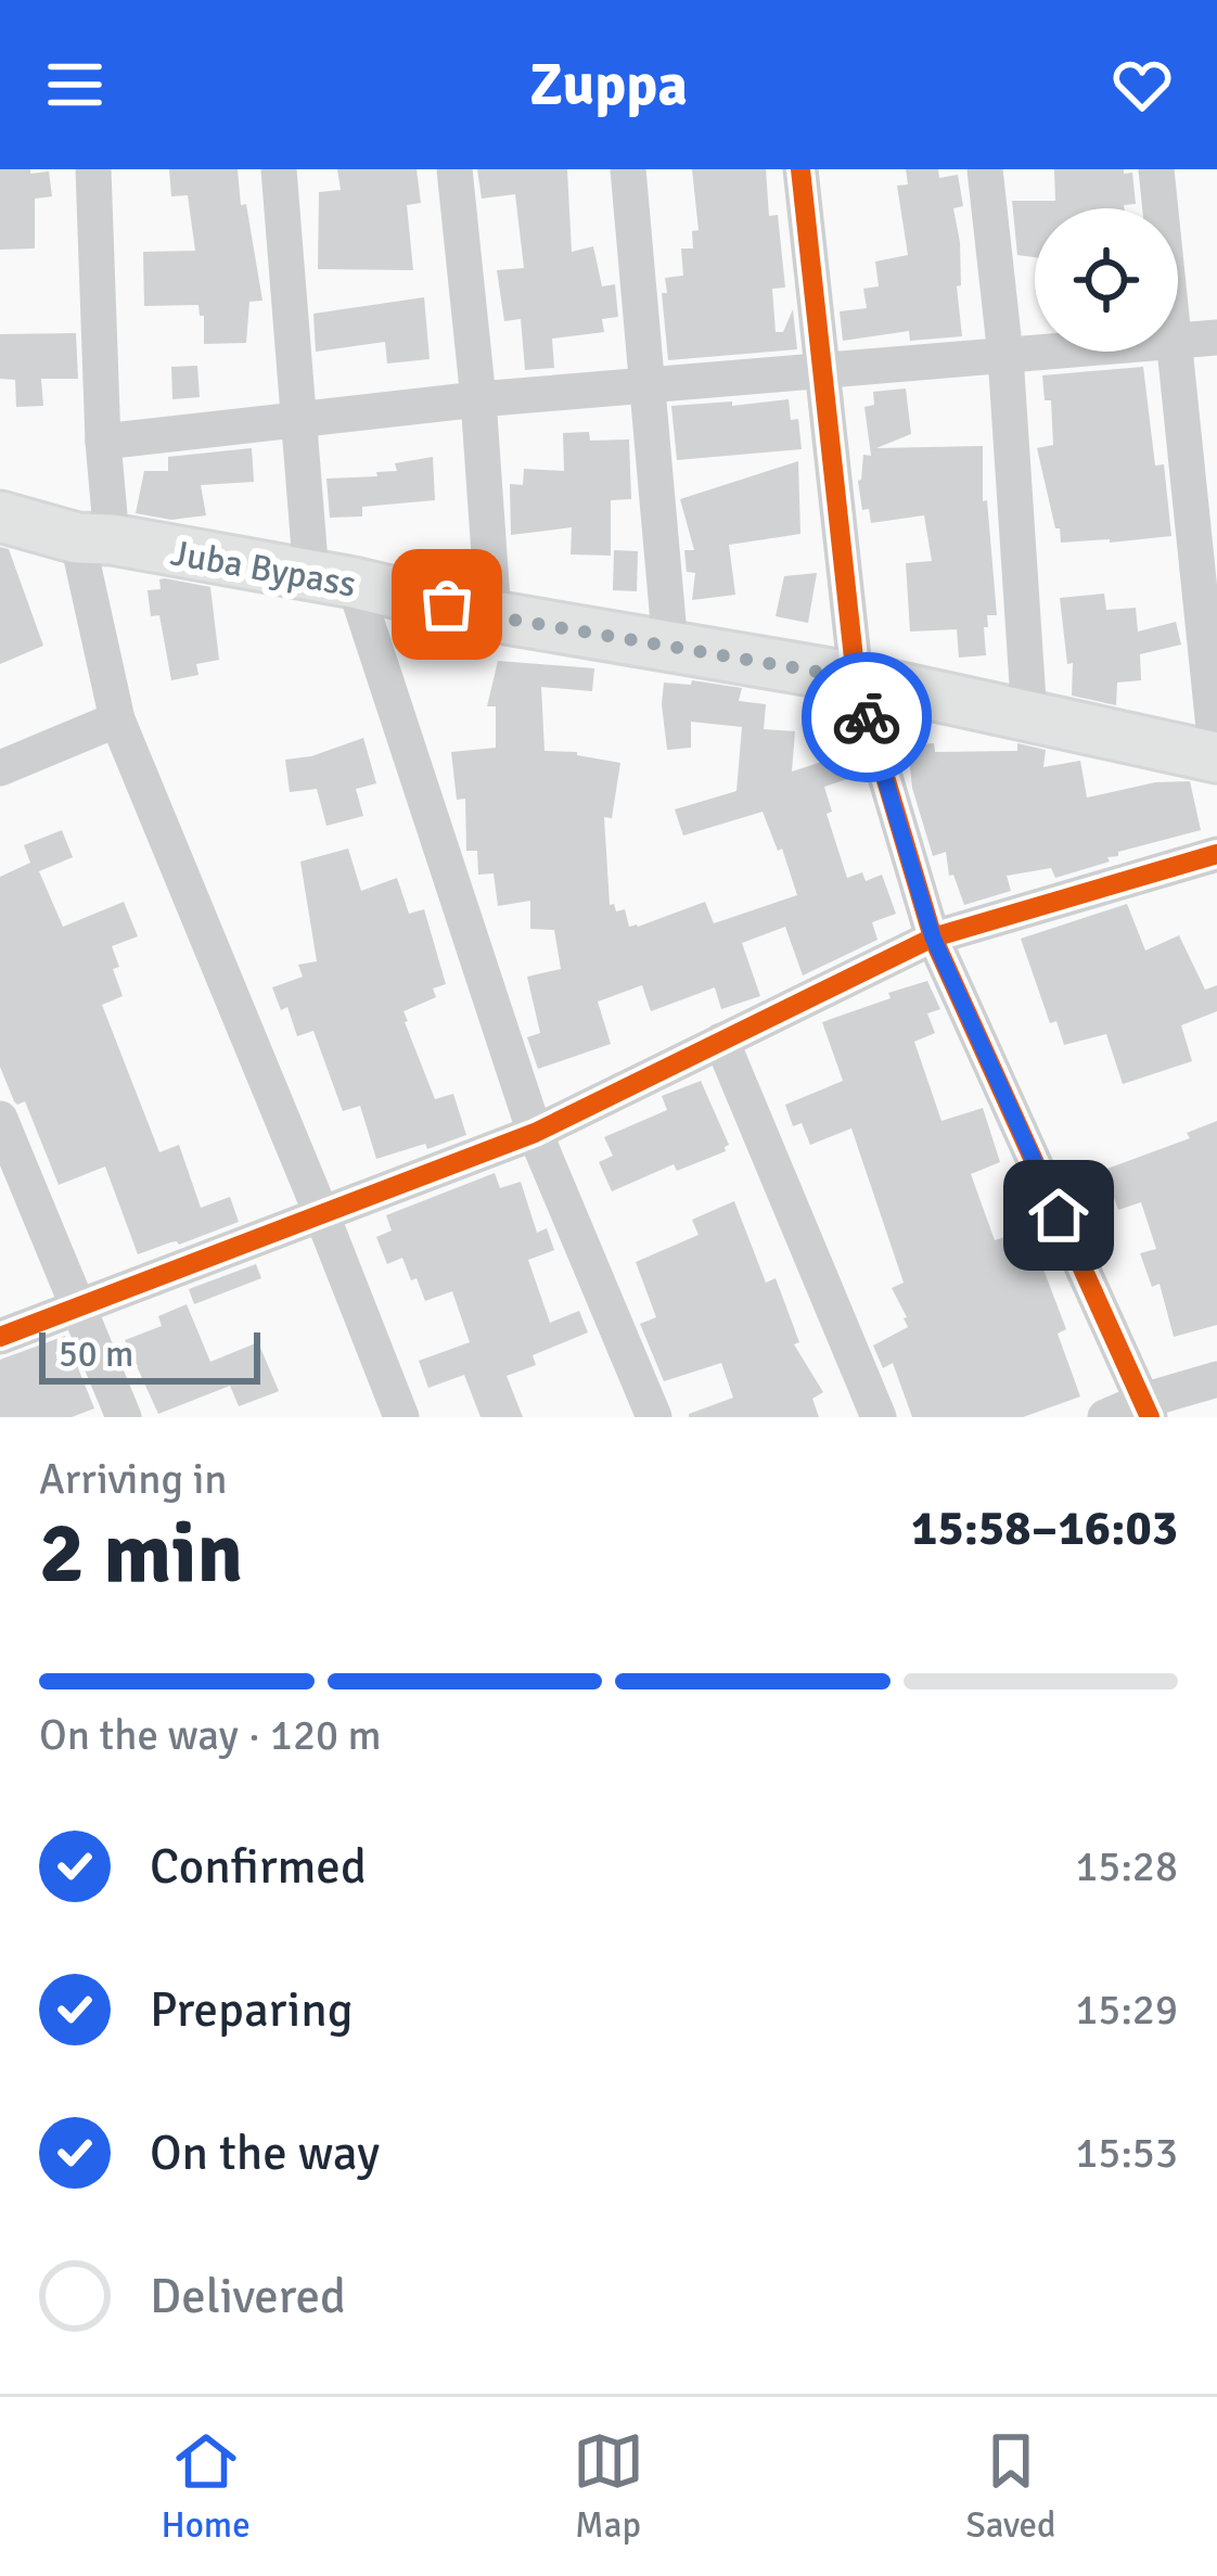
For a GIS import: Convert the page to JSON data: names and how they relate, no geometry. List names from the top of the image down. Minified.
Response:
{"streets":{"main road":["Juba Bypass"]},"scale_bar":"50 m","page":{"header":"Zuppa","scale":"50 m","heading":["2 min","Arriving in","15:58–16:03"],"bar":"On the way · 120 m","list":[["Confirmed","15:28"],["Preparing","15:29"],["On the way","15:53"],"Delivered"],"tabs":["Home","Map","Saved"]}}
